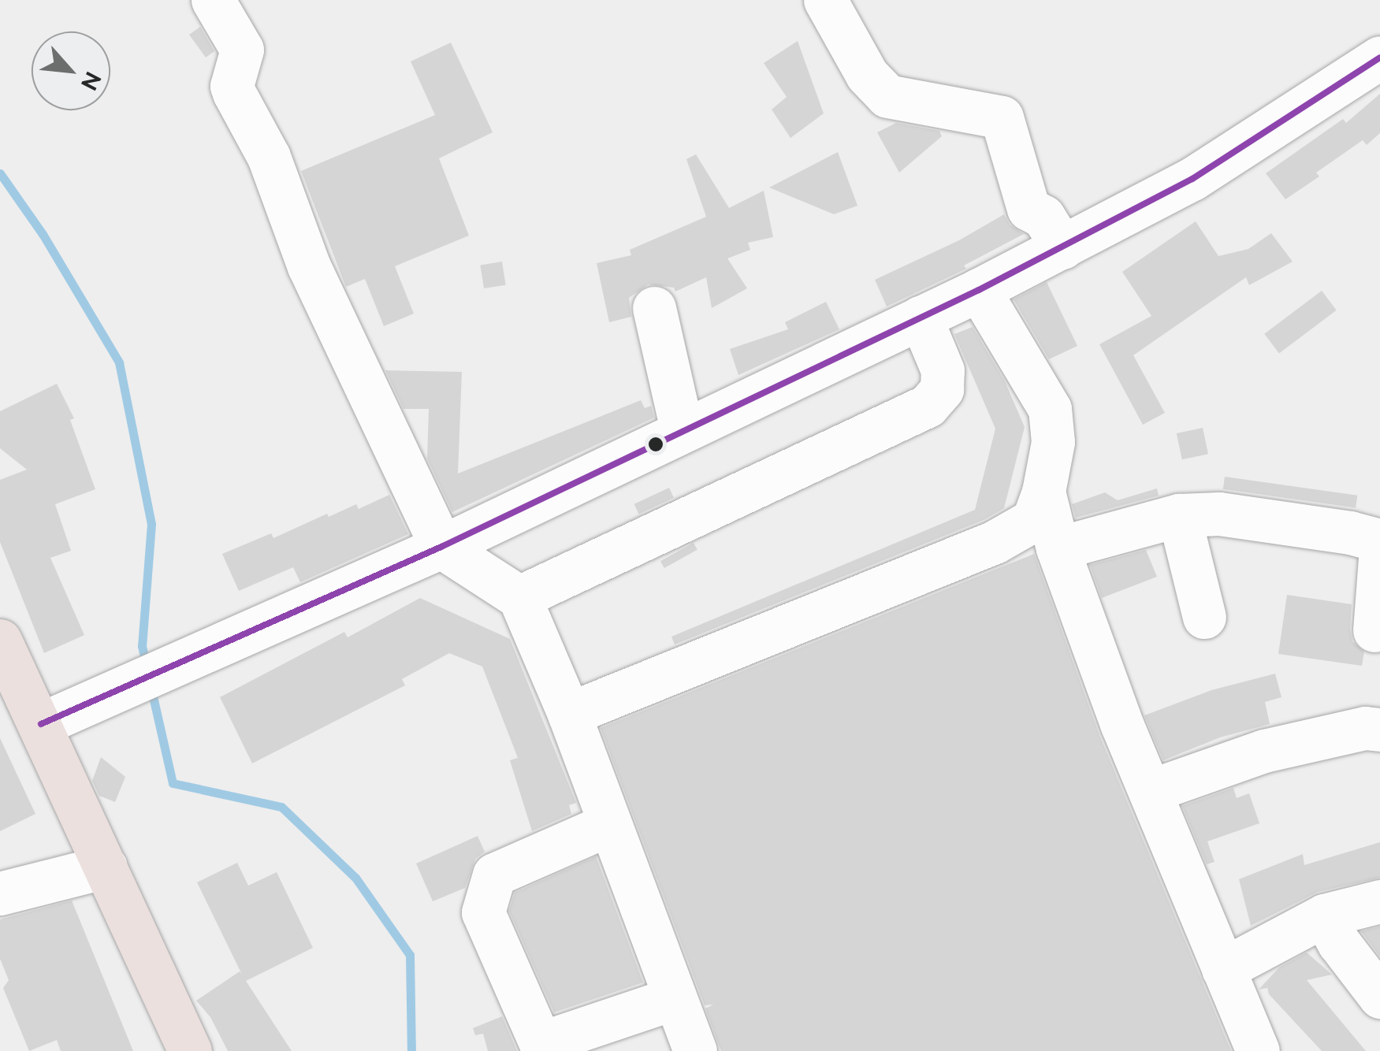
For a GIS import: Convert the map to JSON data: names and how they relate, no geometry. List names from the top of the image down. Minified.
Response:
{"north":"bottom right"}
